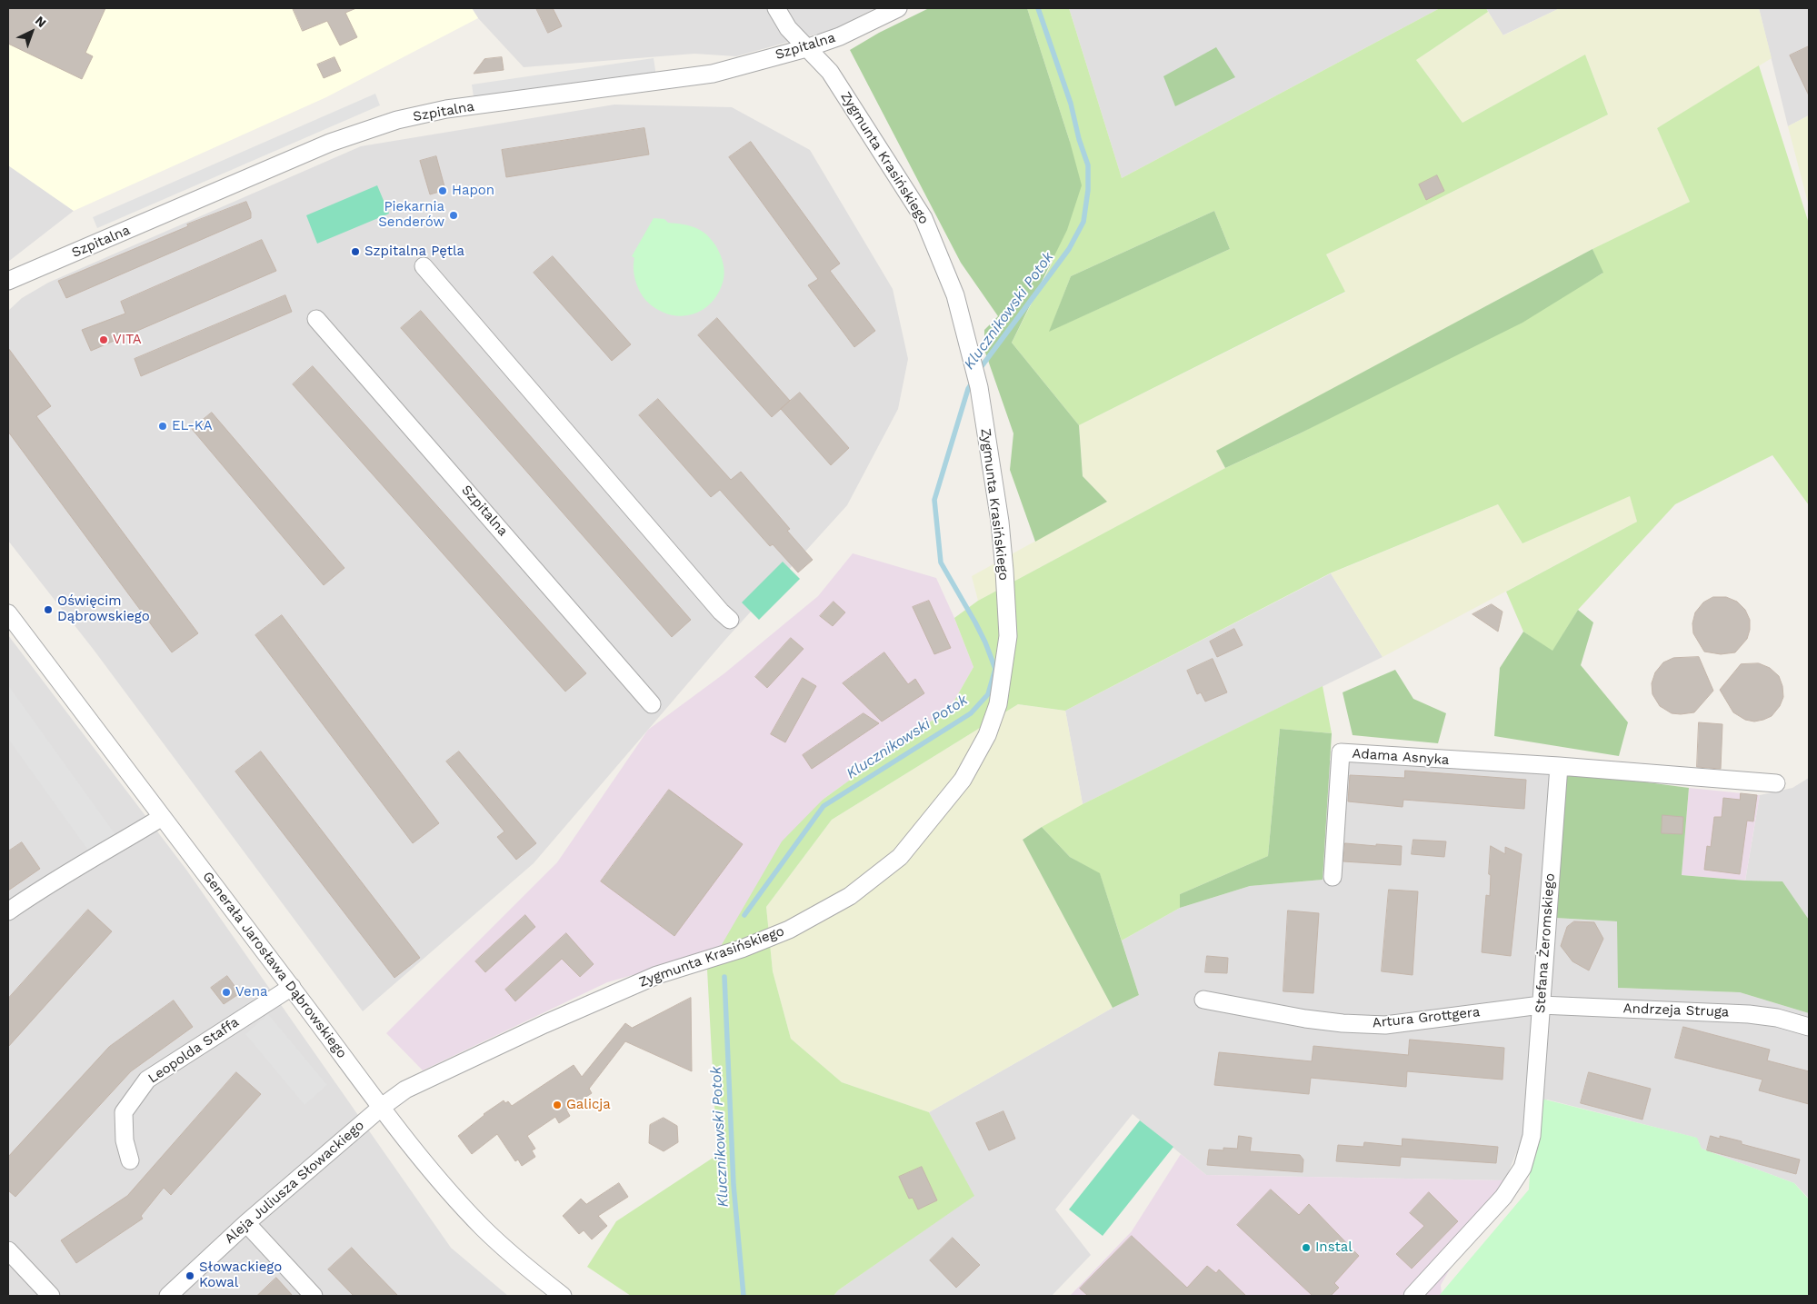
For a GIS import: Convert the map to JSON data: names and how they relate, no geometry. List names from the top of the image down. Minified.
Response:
{"streets":{"street":["Szpitalna","Zygmunta Krasińskiego","Adama Asnyka","Stefana Żeromskiego","Generała Jarosława Dąbrowskiego","Andrzeja Struga","Artura Grottgera","Leopolda Staffa","Aleja Juliusza Słowackiego"]},"crossings":[["Szpitalna","Zygmunta Krasińskiego"],["Zygmunta Krasińskiego","Generała Jarosława Dąbrowskiego"],["Zygmunta Krasińskiego","Aleja Juliusza Słowackiego"],["Adama Asnyka","Stefana Żeromskiego"],["Stefana Żeromskiego","Andrzeja Struga"],["Stefana Żeromskiego","Artura Grottgera"],["Generała Jarosława Dąbrowskiego","Leopolda Staffa"],["Generała Jarosława Dąbrowskiego","Aleja Juliusza Słowackiego"],["Andrzeja Struga","Artura Grottgera"]],"water":["Klucznikowski Potok"],"places":["Hapon","Piekarnia Senderów","Szpitalna Pętla","VITA","EL-KA","Oświęcim Dąbrowskiego","Vena","Galicja","Instal","Słowackiego Kowal"],"north":"top right"}
